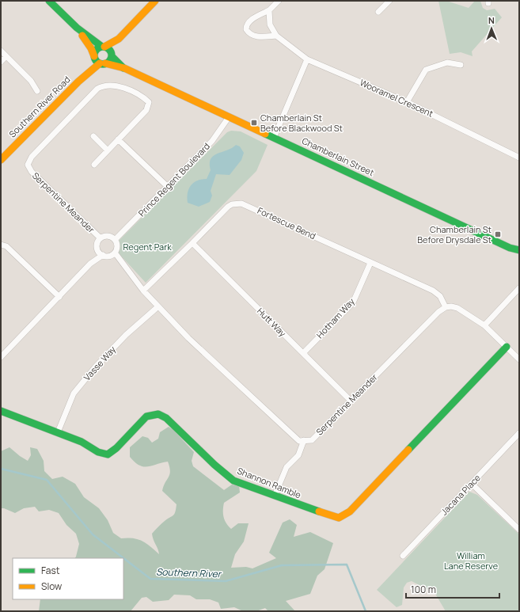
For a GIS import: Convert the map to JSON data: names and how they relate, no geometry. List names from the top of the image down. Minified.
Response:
{"streets":{"main road":["Southern River Road","Chamberlain Street","Shannon Ramble"],"street":["Wooramel Crescent","Prince Regent Boulevard","Serpentine Meander","Fortescue Bend","Hotham Way","Hutt Way","Vasse Way","Jacana Place"]},"crossings":[["Southern River Road","Chamberlain Street"],["Chamberlain Street","Prince Regent Boulevard"],["Prince Regent Boulevard","Serpentine Meander"],["Serpentine Meander","Fortescue Bend"],["Serpentine Meander","Hutt Way"],["Fortescue Bend","Hotham Way"],["Fortescue Bend","Hutt Way"],["Hotham Way","Hutt Way"],["Vasse Way","Shannon Ramble"]],"water":["Southern River"],"parks":["Regent Park","William Lane Reserve"],"places":{"transit":["Chamberlain St Before Blackwood St","Chamberlain St Before Drysdale St"]},"legend":["Fast","Slow"],"scale_bar":"100 m","north":"top"}
